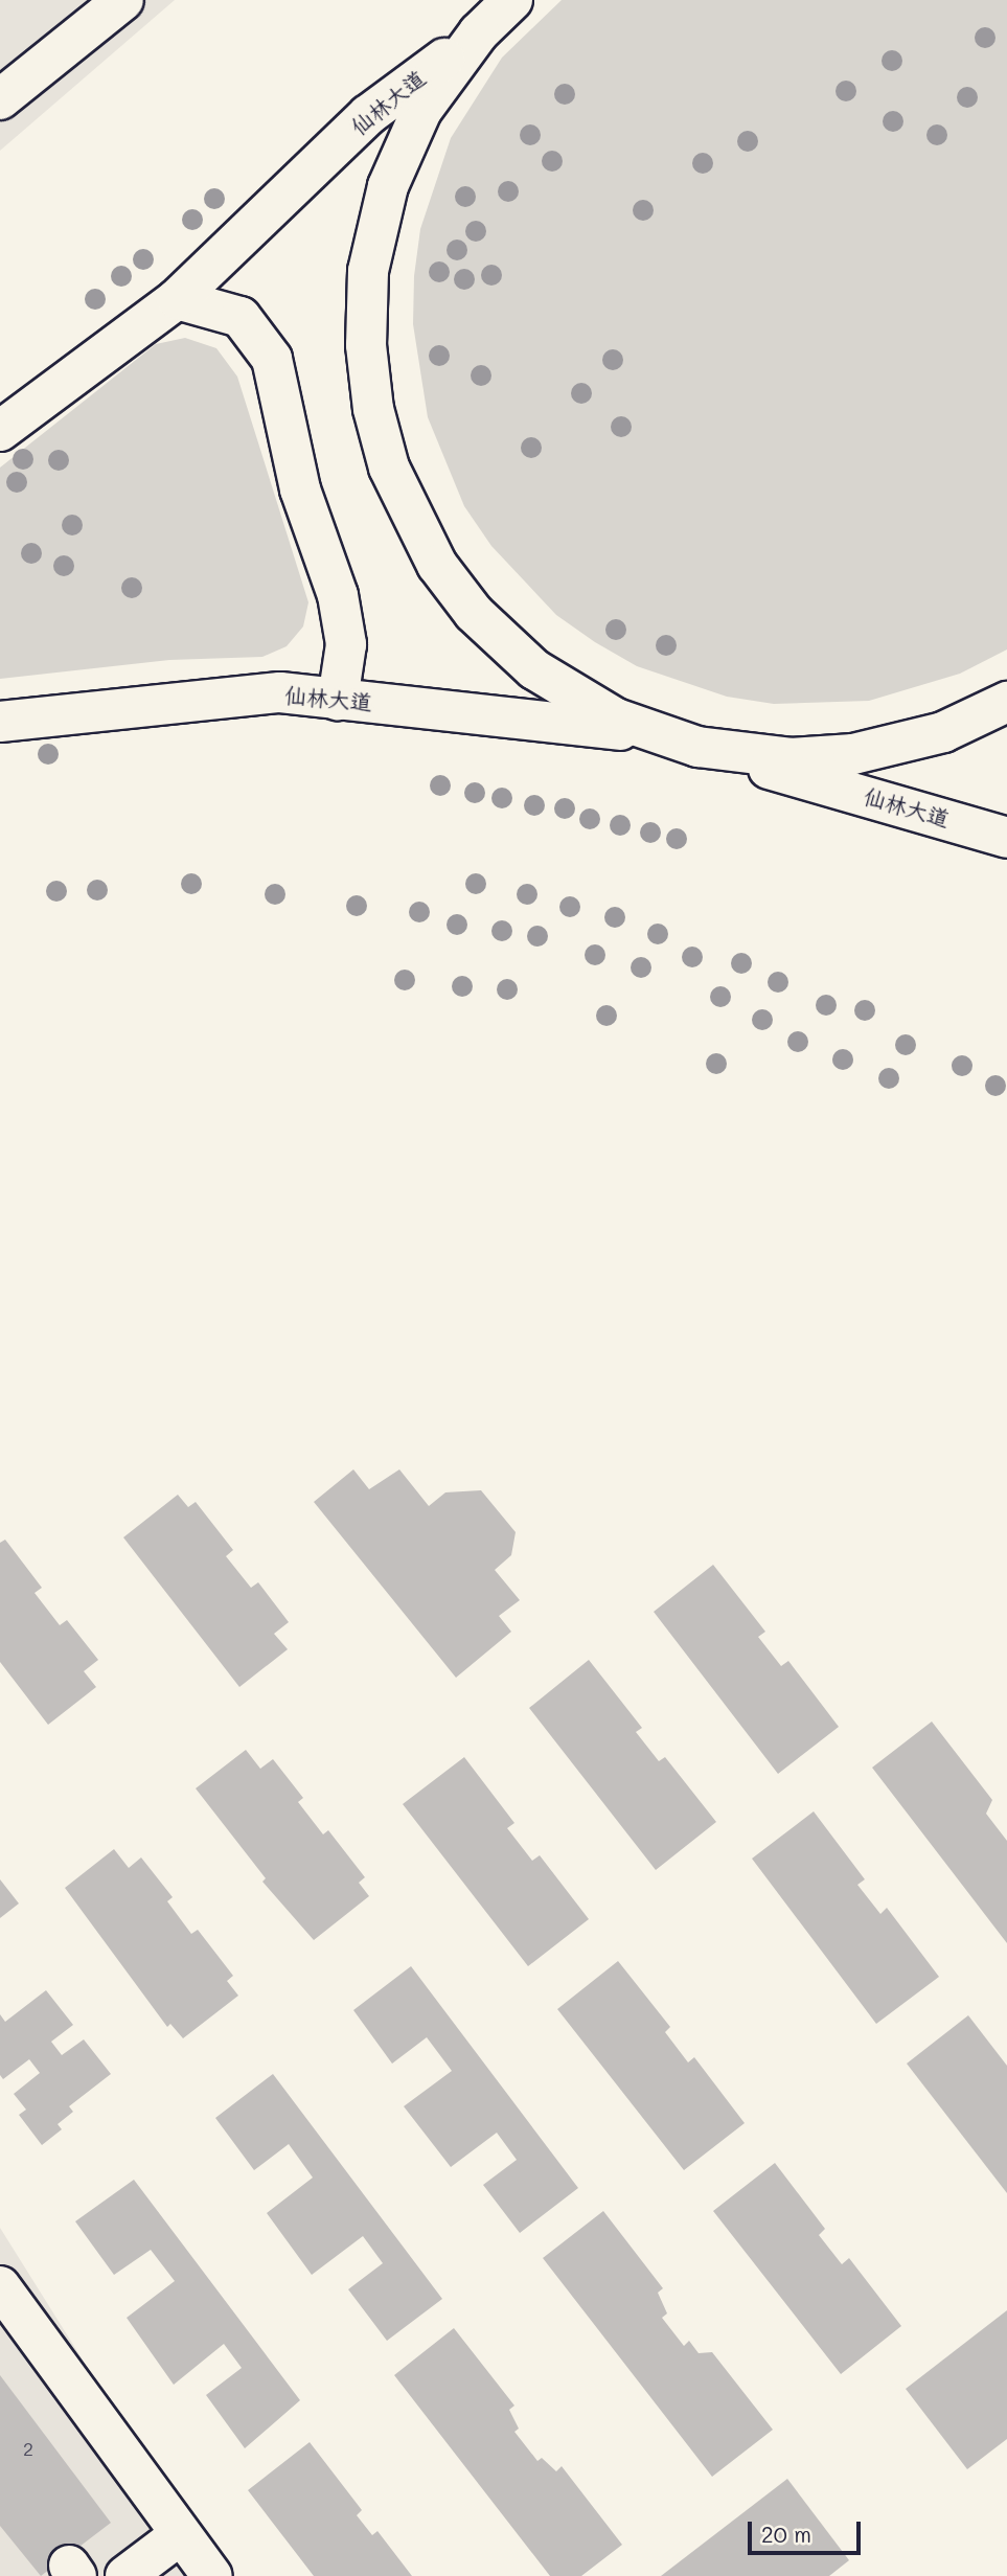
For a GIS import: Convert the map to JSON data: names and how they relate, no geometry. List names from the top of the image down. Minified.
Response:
{"streets":{"main road":["仙林大道"]},"house_numbers":["2"],"scale_bar":"20 m"}
